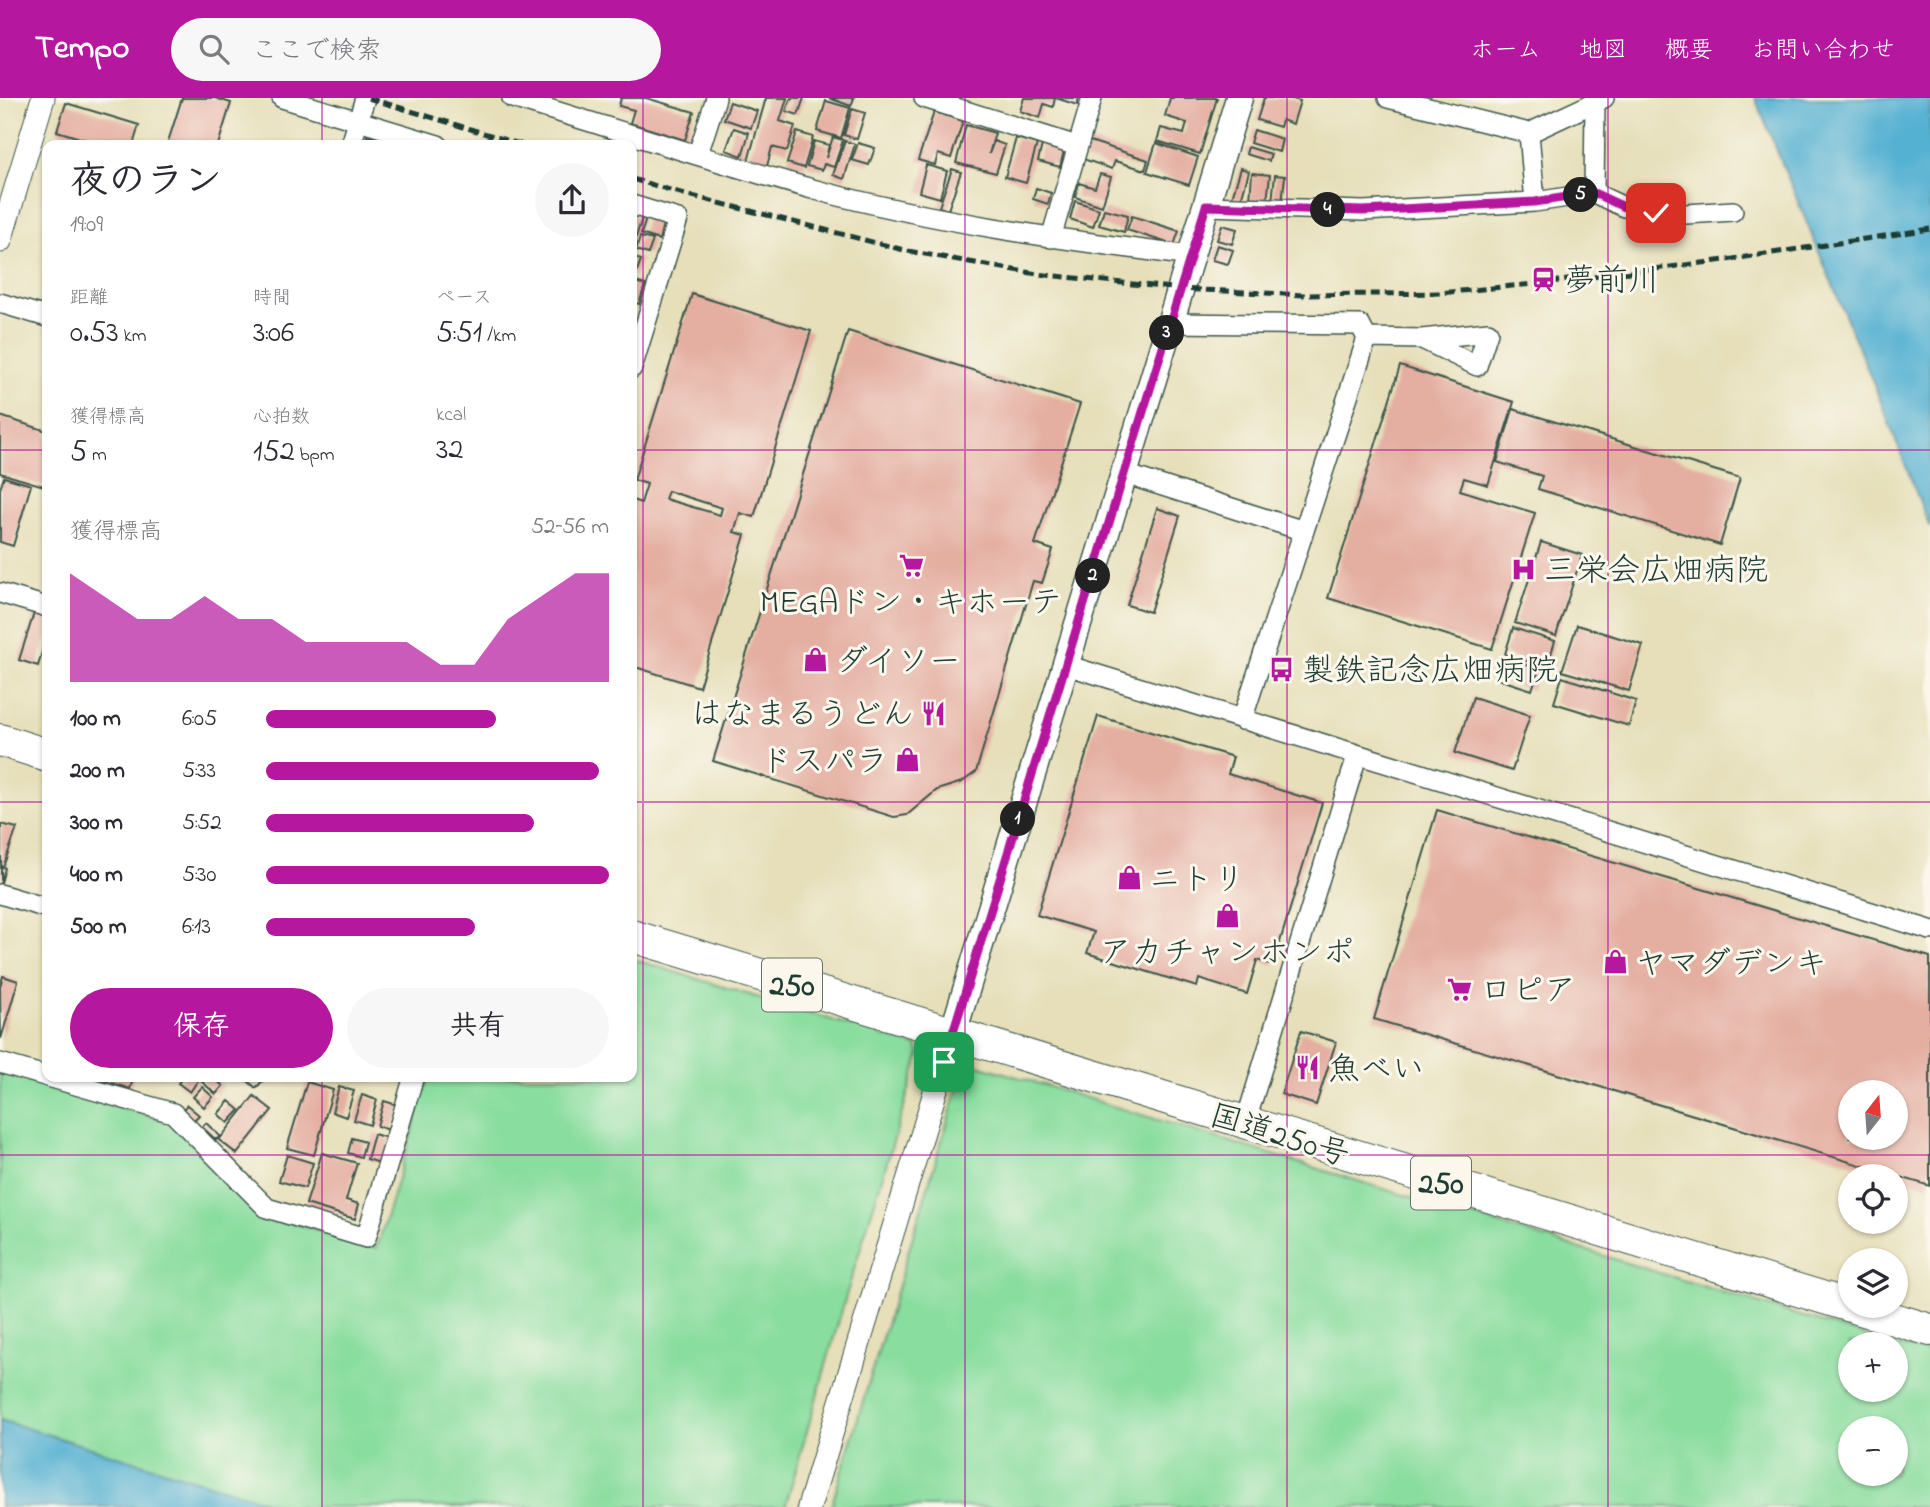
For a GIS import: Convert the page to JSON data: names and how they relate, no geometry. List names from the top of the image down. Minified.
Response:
{"streets":{"highway":["250","国道250号"]},"places":{"station":["夢前川"],"supermarket":["MEGAドン・キホーテ","ロピア"],"hospital":["三栄会広畑病院"],"shop":["ダイソー","ドスパラ","ニトリ","アカチャンホンポ","ヤマダデンキ"],"bus stop":["製鉄記念広畑病院"],"restaurant":["はなまるうどん","魚べい"]},"north":"top","page":{"header":"Tempo","search":"ここで検索","nav":["ホーム","地図","概要","お問い合わせ"],"heading":["夜のラン","19:09"],"pins":["5","4","3","2","1"],"stats":[["距離","0.53 km"],["時間","3:06"],["ペース","5:51 /km"],["獲得標高","5 m"],["心拍数","152 bpm"],["kcal","32"]],"chart":["獲得標高","52–56 m"],"list":[{"name":"100 m","note":"6:05"},{"name":"200 m","note":"5:33"},{"name":"300 m","note":"5:52"},{"name":"400 m","note":"5:30"},{"name":"500 m","note":"6:13"}],"buttons":["保存","共有"],"map_buttons":["+","−"]}}
